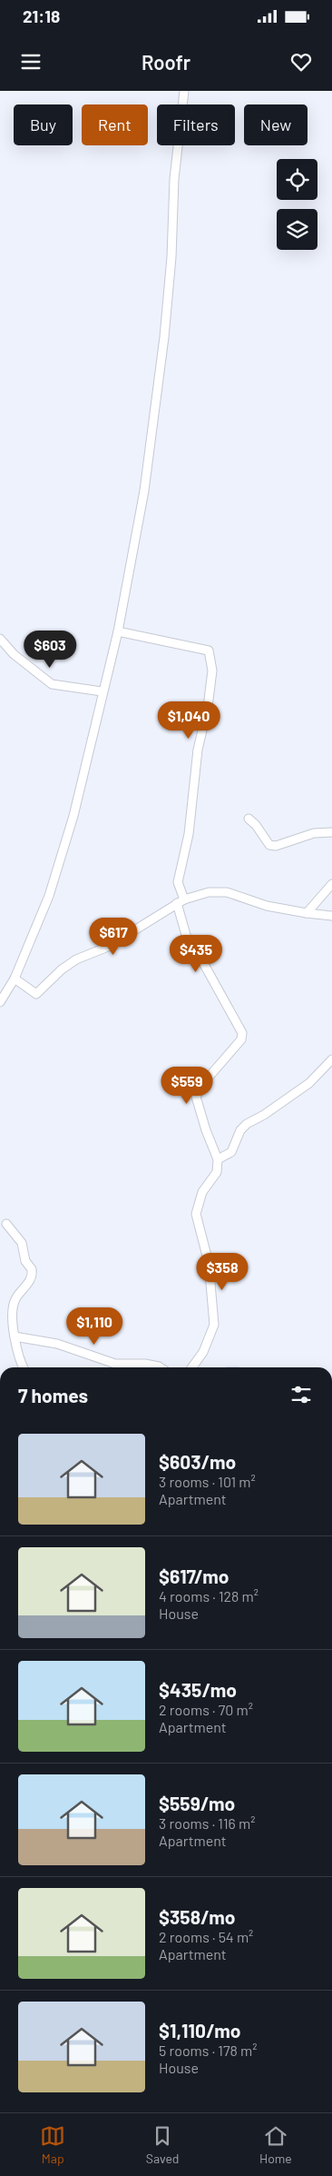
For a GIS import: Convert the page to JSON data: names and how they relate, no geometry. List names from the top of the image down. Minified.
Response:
{"page":{"status":"21:18","header":"Roofr","chip":["Buy","Rent","Filters","New"],"price":["$603","$1,040","$617","$435","$559","$358","$1,110"],"heading":"7 homes","list":[{"name":"$603/mo","note":"3 rooms · 101 m² · Apartment"},{"name":"$617/mo","note":"4 rooms · 128 m² · House"},{"name":"$435/mo","note":"2 rooms · 70 m² · Apartment"},{"name":"$559/mo","note":"3 rooms · 116 m² · Apartment"},{"name":"$358/mo","note":"2 rooms · 54 m² · Apartment"},{"name":"$1,110/mo","note":"5 rooms · 178 m² · House"}],"tabs":["Map","Saved","Home"]}}
